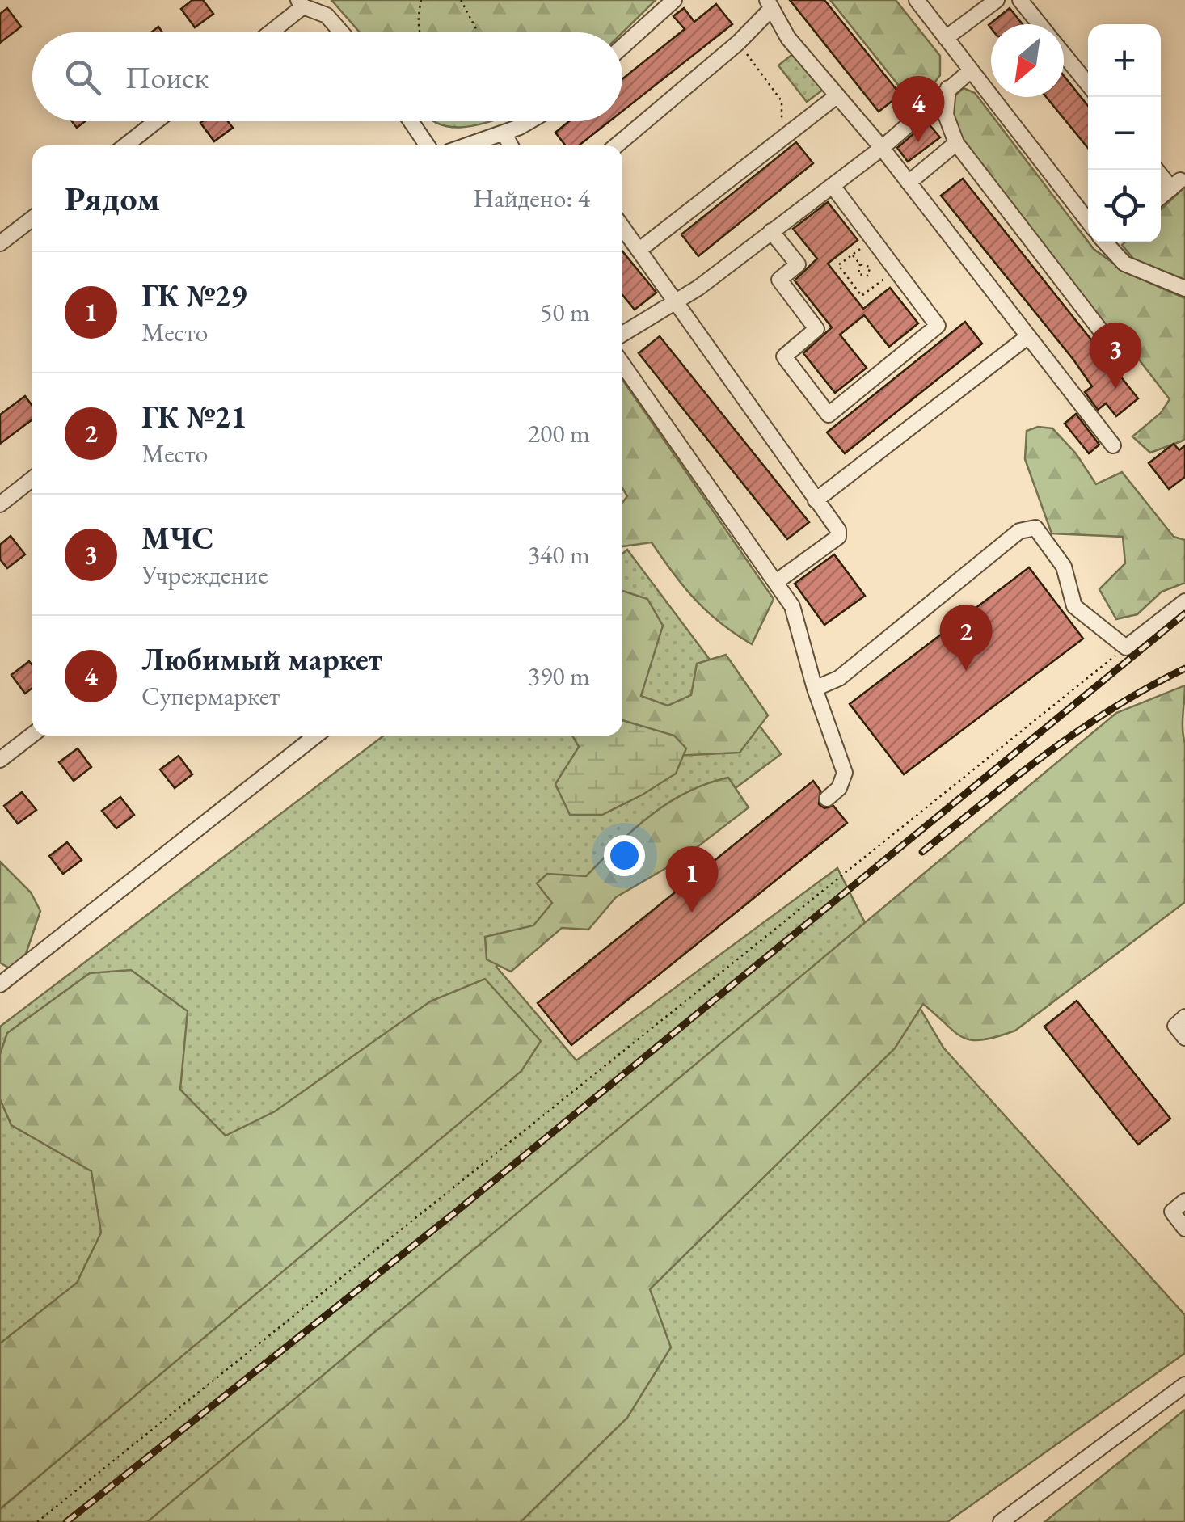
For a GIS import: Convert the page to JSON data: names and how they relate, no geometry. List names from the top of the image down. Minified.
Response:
{"north":"bottom left","page":{"map_buttons":["+","−"],"search":"Поиск","pins":["4","3","2","1"],"heading":["Рядом","Найдено: 4"],"list":[{"mark":"1","name":"ГК №29","note":"Место","value":"50 m"},{"mark":"2","name":"ГК №21","note":"Место","value":"200 m"},{"mark":"3","name":"МЧС","note":"Учреждение","value":"340 m"},{"mark":"4","name":"Любимый маркет","note":"Супермаркет","value":"390 m"}]}}
